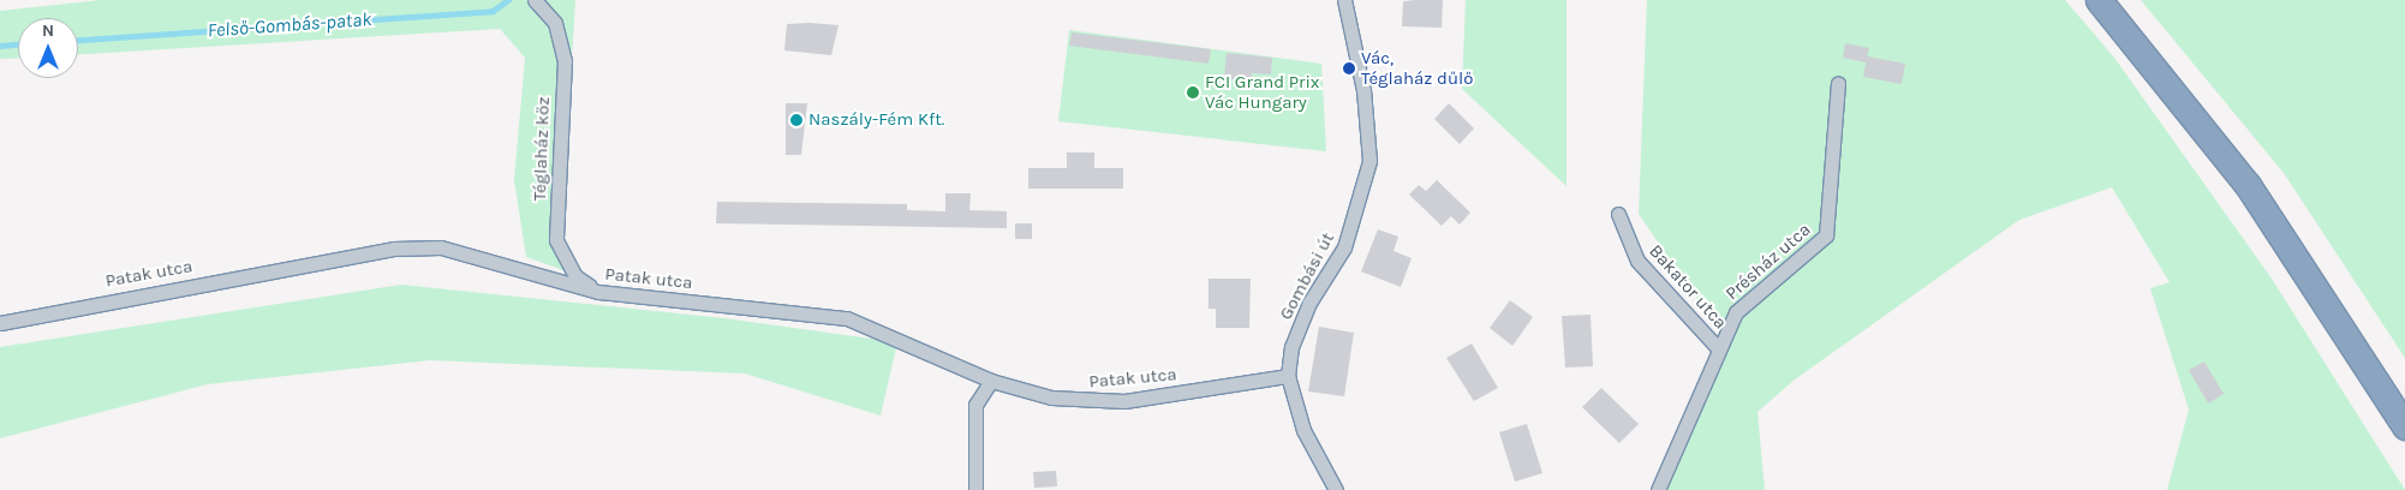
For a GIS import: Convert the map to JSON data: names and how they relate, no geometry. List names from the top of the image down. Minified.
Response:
{"streets":{"street":["Téglaház köz","Présház utca","Patak utca","Gombási út","Bakator utca"]},"crossings":[["Téglaház köz","Patak utca"],["Présház utca","Bakator utca"],["Patak utca","Gombási út"]],"water":["Felső-Gombás-patak"],"places":["Vác, Téglaház dűlő","FCI Grand Prix Vác Hungary","Naszály-Fém Kft."],"north":"top"}
